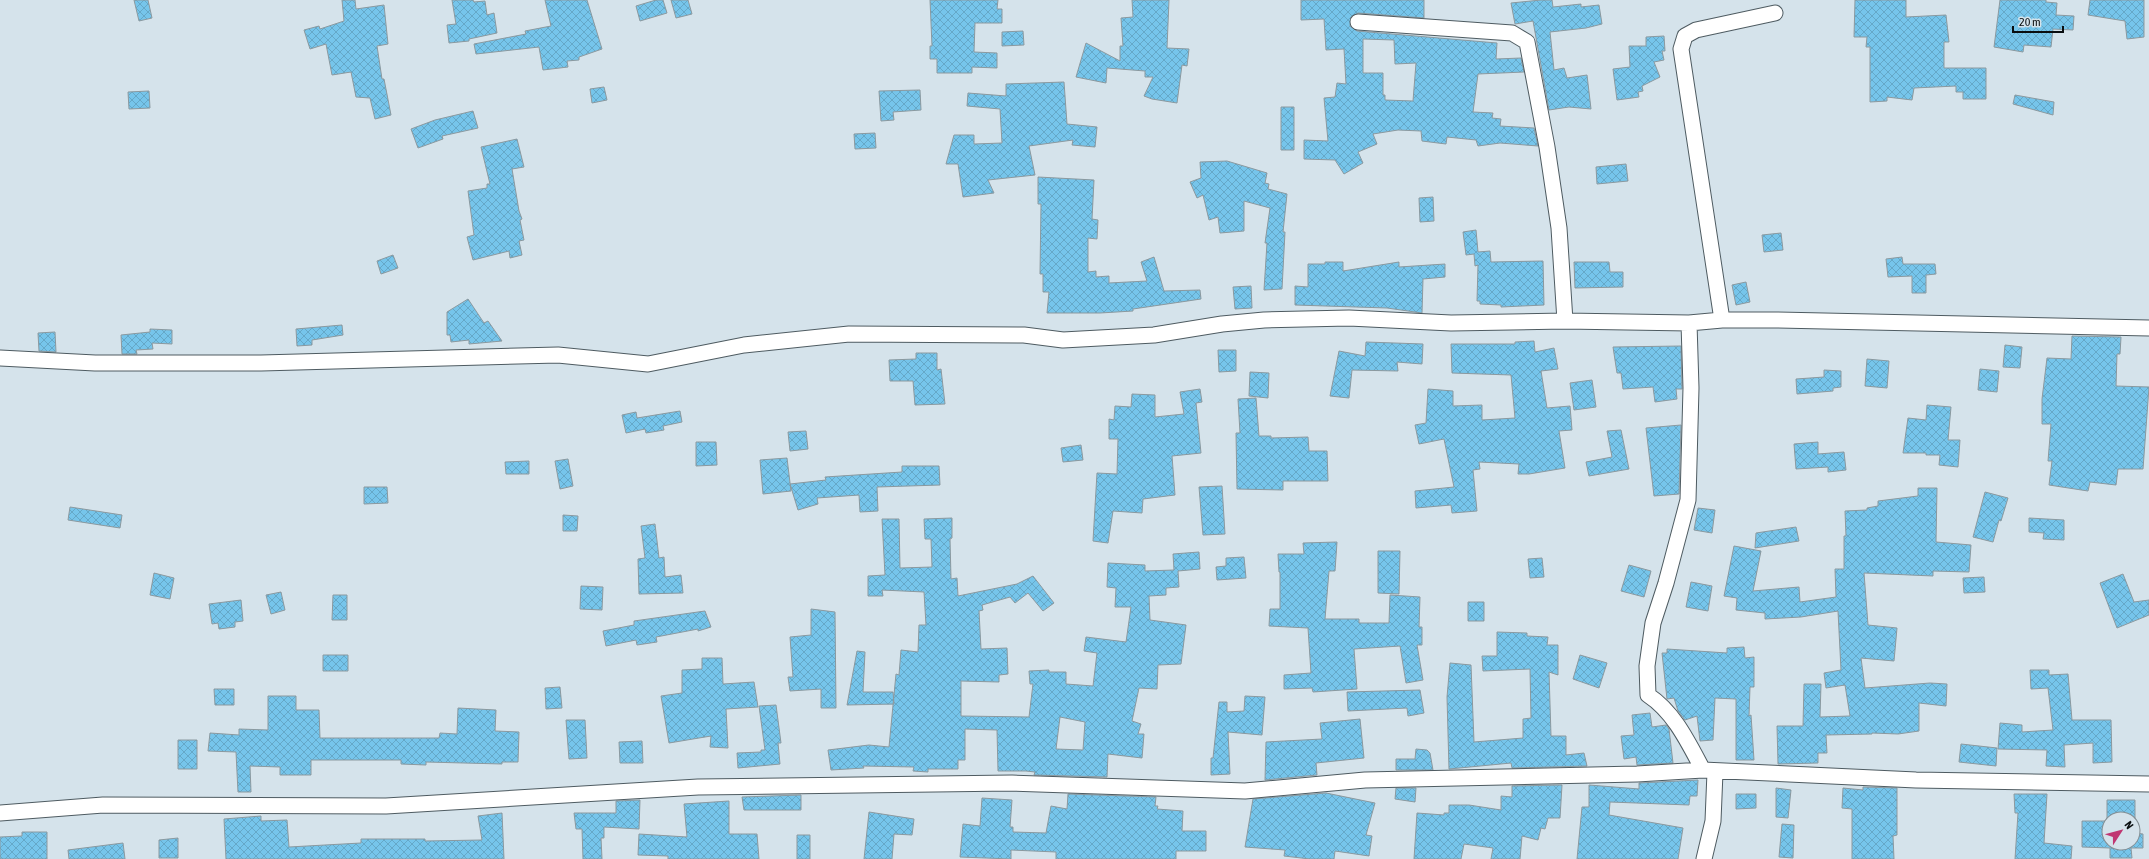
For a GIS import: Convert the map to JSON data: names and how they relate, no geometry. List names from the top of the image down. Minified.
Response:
{"scale_bar":"20 m","north":"top right"}
